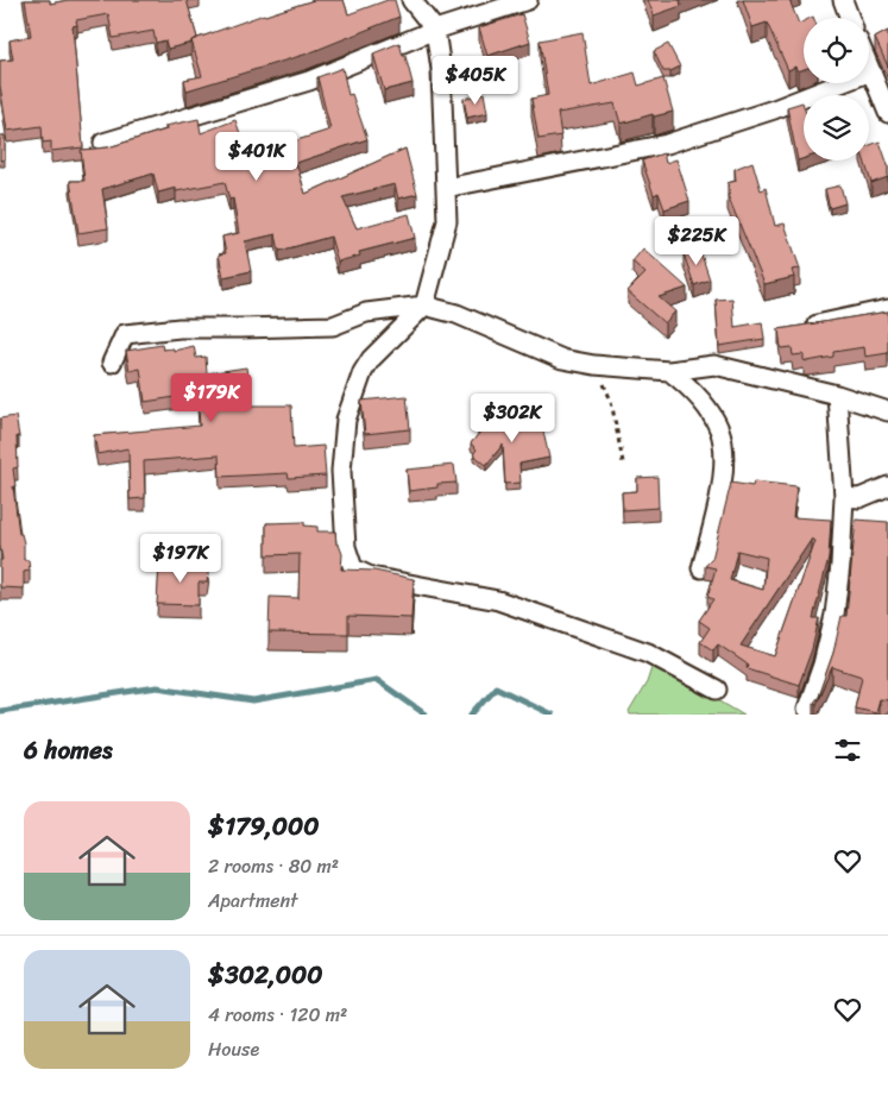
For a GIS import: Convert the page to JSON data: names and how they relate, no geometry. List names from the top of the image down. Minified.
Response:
{"page":{"price":["$405K","$401K","$225K","$179K","$302K","$197K"],"heading":"6 homes","list":[{"name":"$179,000","note":"2 rooms · 80 m² · Apartment"},{"name":"$302,000","note":"4 rooms · 120 m² · House"}]}}
